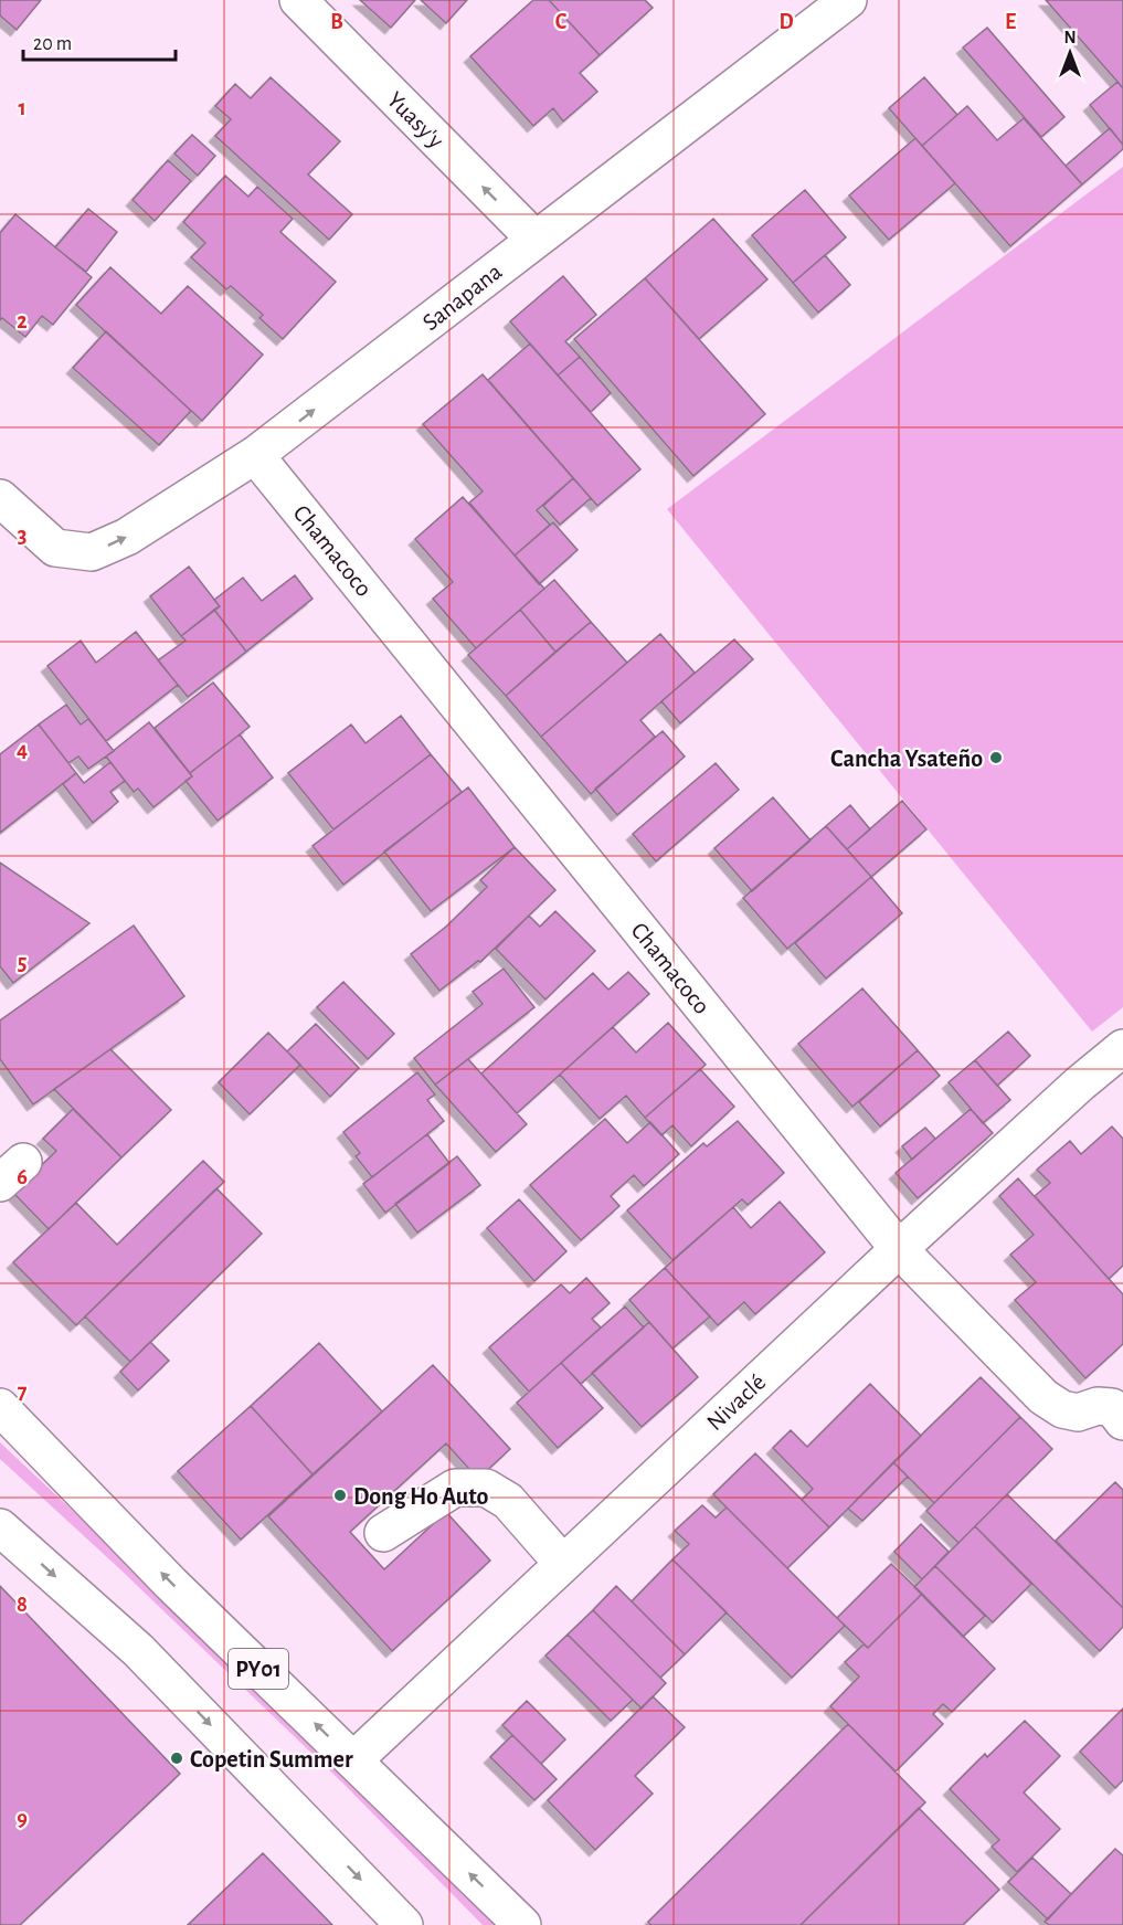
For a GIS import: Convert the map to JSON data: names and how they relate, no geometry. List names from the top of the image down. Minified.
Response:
{"streets":{"main road":["Yuasy'y","Sanapana","Chamacoco","Nivaclé","PY01"]},"crossings":[["Yuasy'y","Sanapana"],["Sanapana","Chamacoco"],["Chamacoco","Nivaclé"],["Nivaclé","PY01"]],"one_way":["Yuasy'y","Sanapana"],"places":["Cancha Ysateño","Dong Ho Auto","Copetin Summer"],"scale_bar":"20 m","north":"top","grid":{"columns":["B","C","D","E"],"rows":["1","2","3","4","5","6","7","8","9"]}}
